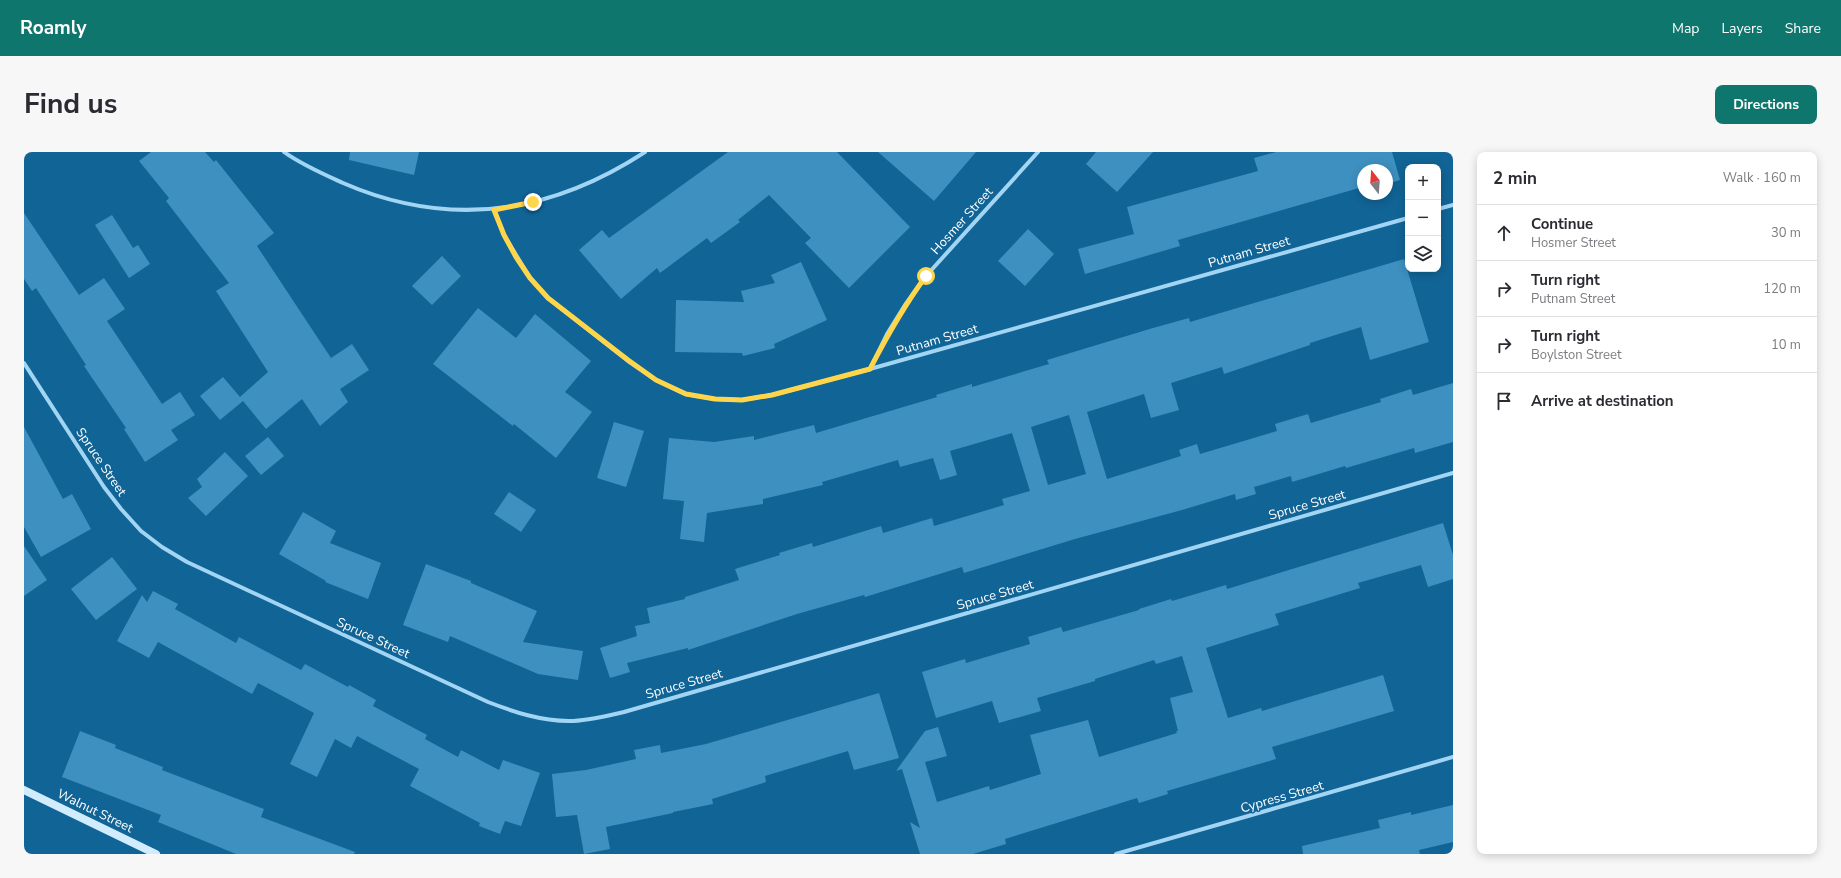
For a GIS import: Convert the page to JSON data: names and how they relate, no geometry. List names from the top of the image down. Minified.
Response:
{"streets":{"street":["Hosmer Street","Putnam Street","Spruce Street","Cypress Street","Walnut Street"]},"crossings":[["Hosmer Street","Putnam Street"]],"north":"top","page":{"header":"Roamly","nav":["Map","Layers","Share"],"title":"Find us","buttons":"Directions","heading":["2 min","Walk · 160 m"],"map_buttons":["+","−"],"list":[["Continue","Hosmer Street","30 m"],["Turn right","Putnam Street","120 m"],["Turn right","Boylston Street","10 m"],"Arrive at destination"]}}
